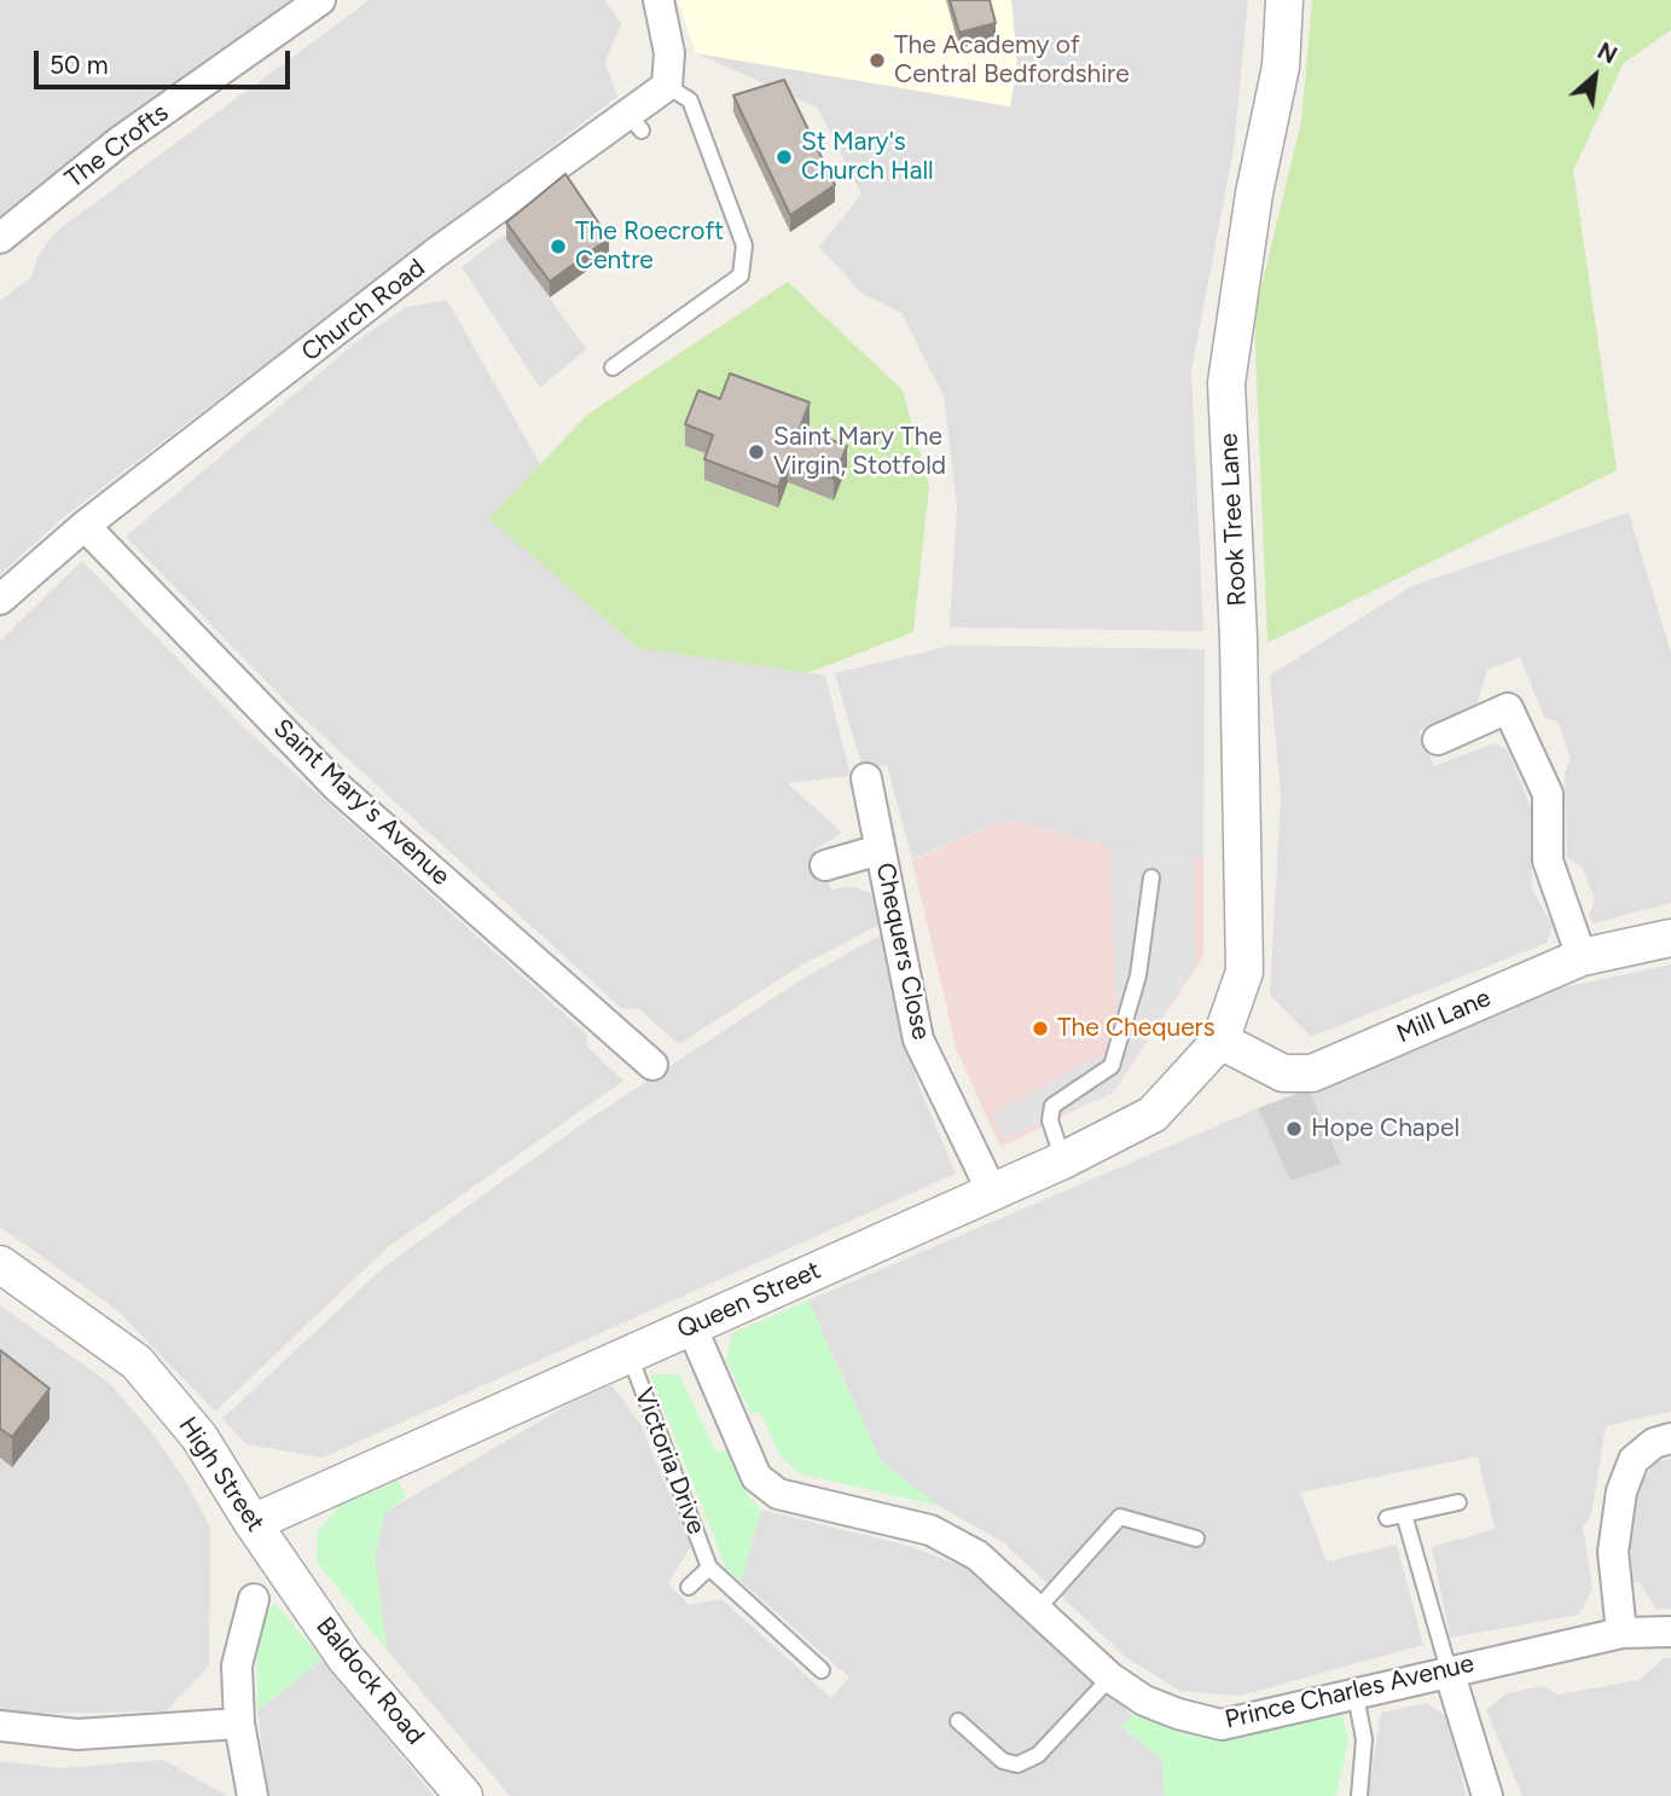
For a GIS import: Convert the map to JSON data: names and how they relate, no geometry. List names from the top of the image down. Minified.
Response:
{"streets":{"street":["The Crofts","Church Road","Rook Tree Lane","Saint Mary's Avenue","Chequers Close","Mill Lane","Queen Street","High Street","Baldock Road","Prince Charles Avenue"],"lane":["Victoria Drive"]},"crossings":[["Church Road","Saint Mary's Avenue"],["Rook Tree Lane","Mill Lane"],["Rook Tree Lane","Queen Street"],["Chequers Close","Queen Street"],["Mill Lane","Queen Street"],["Queen Street","Victoria Drive"],["Queen Street","High Street"],["Queen Street","Prince Charles Avenue"],["High Street","Baldock Road"]],"places":["The Academy of Central Bedfordshire","St Mary's Church Hall","The Roecroft Centre","Saint Mary The Virgin, Stotfold","The Chequers","Hope Chapel"],"scale_bar":"50 m","north":"top right"}
